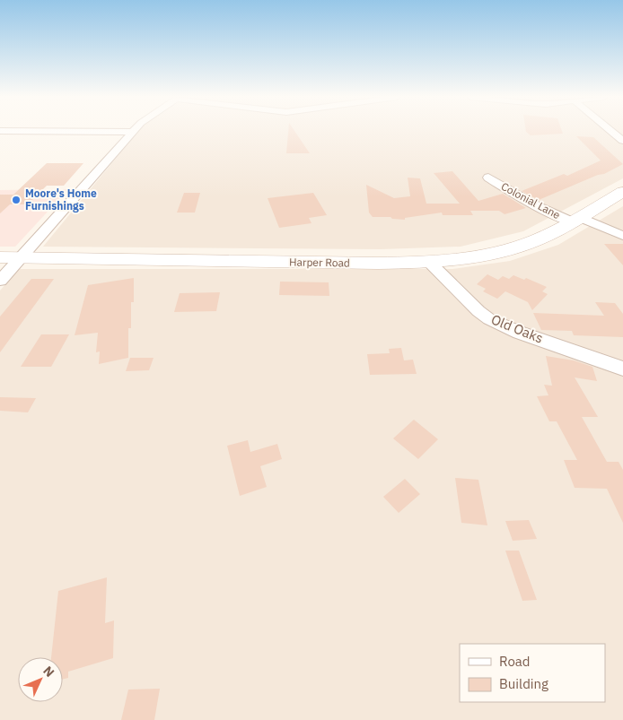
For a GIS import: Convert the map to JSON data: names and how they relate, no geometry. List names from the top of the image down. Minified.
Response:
{"streets":{"main road":["Harper Road"],"street":["Colonial Lane","Old Oaks"]},"crossings":[["Colonial Lane","Harper Road"],["Harper Road","Old Oaks"]],"places":["Moore's Home Furnishings"],"legend":["Road","Building"],"north":"top right"}
